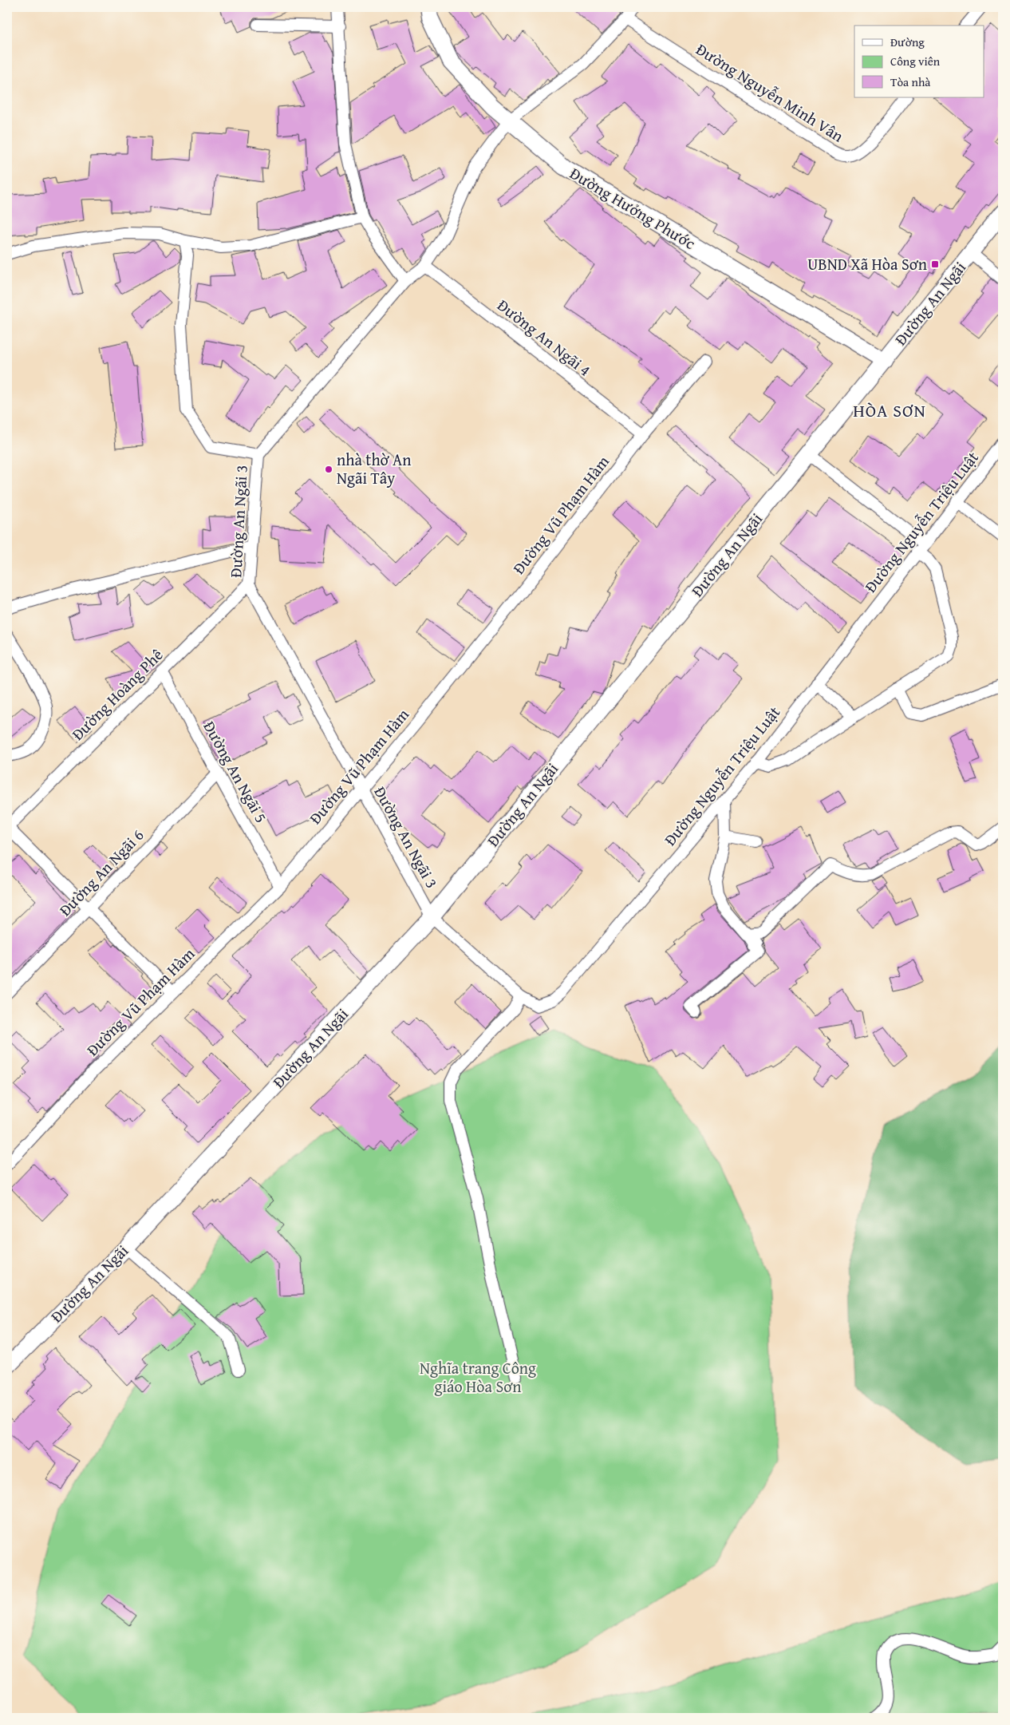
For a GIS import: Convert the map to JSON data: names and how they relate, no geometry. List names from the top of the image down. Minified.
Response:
{"streets":{"main road":["Đường Hưởng Phước","Đường An Ngãi"],"street":["Đường Nguyễn Minh Vân","Đường An Ngãi 4","Đường Vũ Phạm Hàm","Đường An Ngãi 3","Đường Nguyễn Triệu Luật","Đường Hoàng Phê","Đường An Ngãi 5","Đường An Ngãi 6"]},"crossings":[["Đường Nguyễn Minh Vân","Đường An Ngãi 3"],["Đường Hưởng Phước","Đường An Ngãi"],["Đường Hưởng Phước","Đường An Ngãi 3"],["Đường An Ngãi","Đường An Ngãi 3"],["Đường An Ngãi","Đường Nguyễn Triệu Luật"],["Đường An Ngãi 4","Đường Vũ Phạm Hàm"],["Đường An Ngãi 4","Đường An Ngãi 3"],["Đường Vũ Phạm Hàm","Đường An Ngãi 3"],["Đường Vũ Phạm Hàm","Đường An Ngãi 5"],["Đường An Ngãi 3","Đường Nguyễn Triệu Luật"],["Đường An Ngãi 3","Đường Hoàng Phê"],["Đường Hoàng Phê","Đường An Ngãi 5"],["Đường An Ngãi 5","Đường An Ngãi 6"]],"districts":["HÒA SƠN"],"parks":["Nghĩa trang Công giáo Hòa Sơn"],"places":{"transit":["UBND Xã Hòa Sơn"],"other":["nhà thờ An Ngãi Tây"]},"legend":["Đường","Công viên","Tòa nhà"]}
